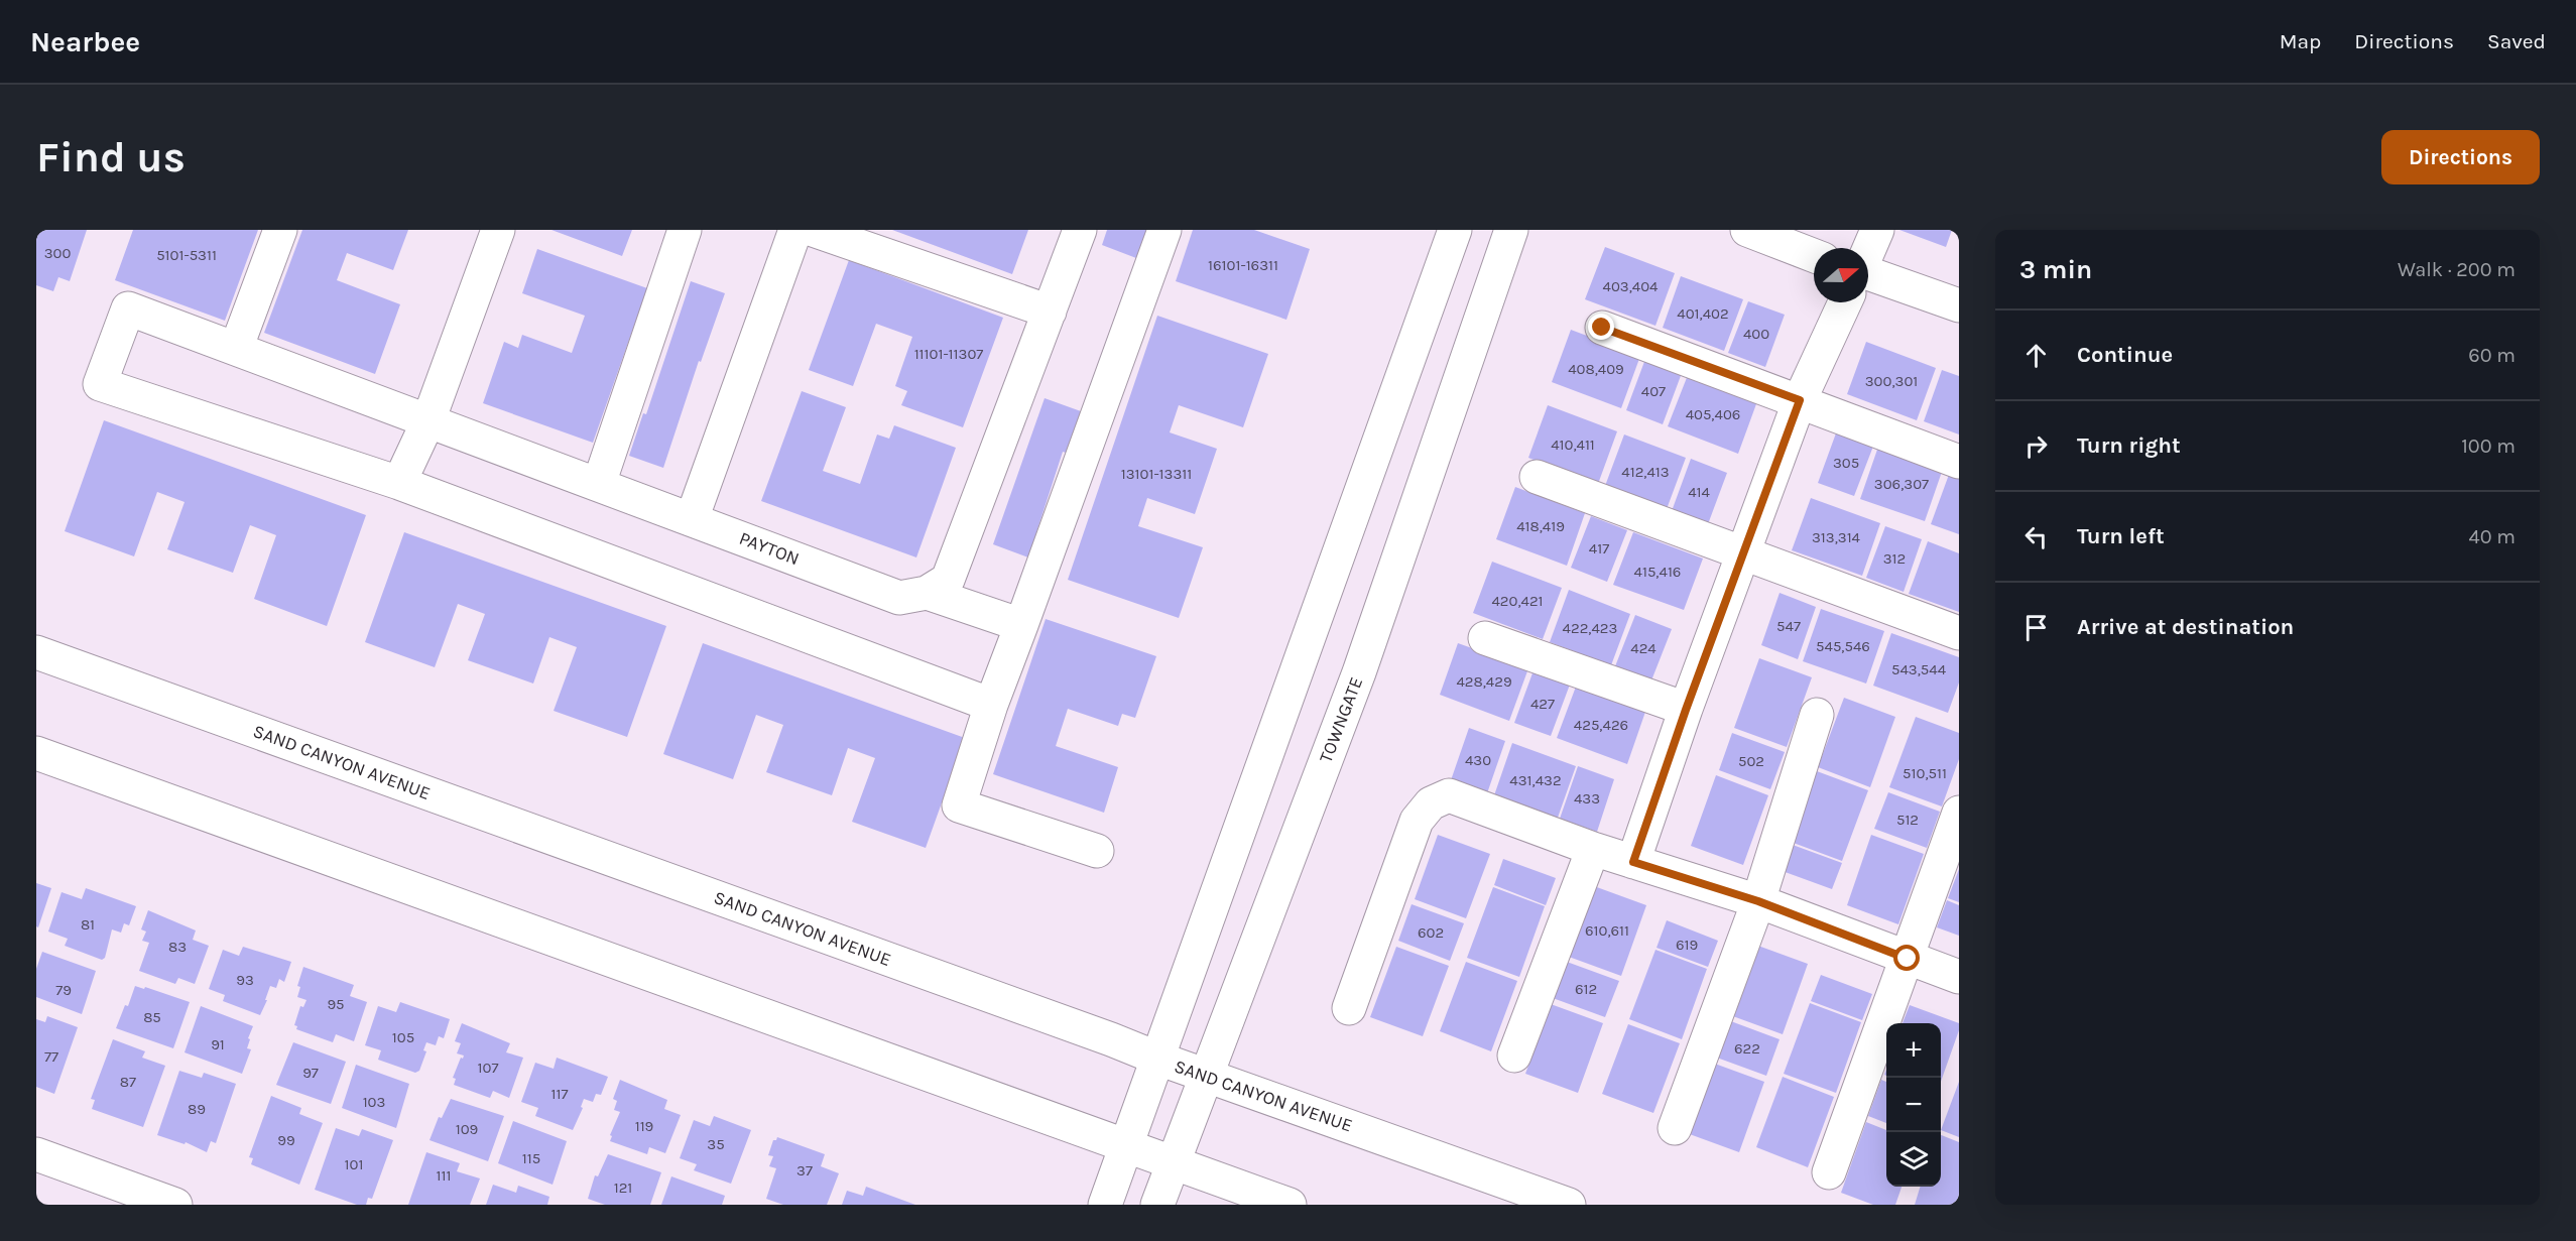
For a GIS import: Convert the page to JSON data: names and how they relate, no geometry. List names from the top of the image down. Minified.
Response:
{"streets":{"street":["PAYTON","TOWNGATE","SAND CANYON AVENUE"]},"crossings":[["TOWNGATE","SAND CANYON AVENUE"]],"house_numbers":["300","5101-5311","16101-16311","403,404","401,402","400","11101-11307","408,409","300,301","407","405,406","410,411","305","412,413","13101-13311","306,307","414","418,419","313,314","417","312","415,416","420,421","547","422,423","545,546","424","543,544","428,429","427","425,426","430","502","510,511","431,432","433","512","81","610,611","602","619","83","93","612","79","95","85","105","91","622","77","107","97","87","117","103","89","119","109","99","35","115","101","37","111","121"],"north":"right","page":{"header":"Nearbee","nav":["Map","Directions","Saved"],"buttons":"Directions","title":"Find us","heading":["3 min","Walk · 200 m"],"list":[["Continue","60 m"],["Turn right","100 m"],["Turn left","40 m"],"Arrive at destination"],"map_buttons":["+","−"]}}
